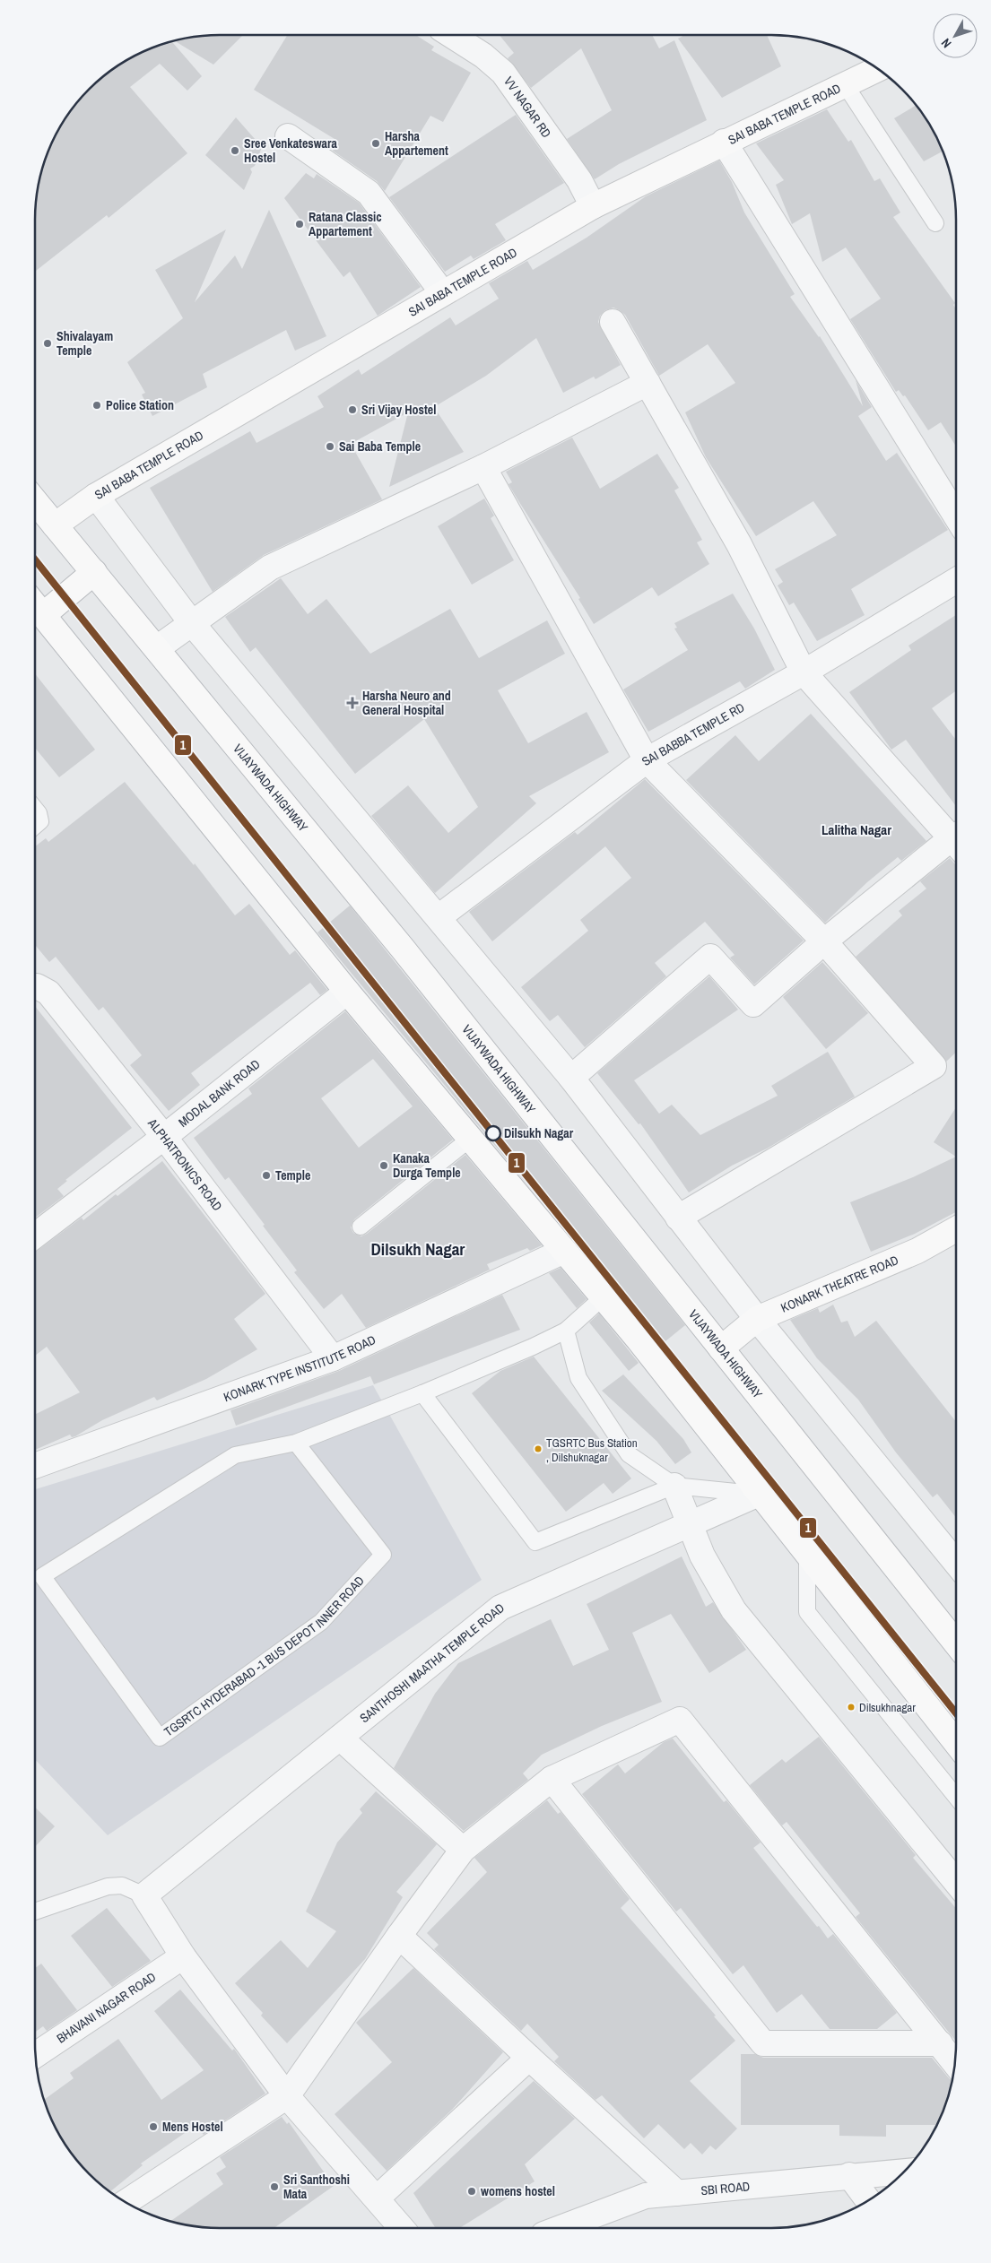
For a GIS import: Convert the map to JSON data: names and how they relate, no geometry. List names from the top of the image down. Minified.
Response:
{"streets":{"main road":["SAI BABA TEMPLE ROAD","VIJAYWADA HIGHWAY","KONARK THEATRE ROAD"],"street":["VV NAGAR RD","SAI BABBA TEMPLE RD","MODAL BANK ROAD","ALPHATRONICS ROAD","KONARK TYPE INSTITUTE ROAD","SANTHOSHI MAATHA TEMPLE ROAD","BHAVANI NAGAR ROAD","SBI ROAD"],"lane":["TGSRTC HYDERABAD -1 BUS DEPOT INNER ROAD"]},"crossings":[["VV NAGAR RD","SAI BABA TEMPLE ROAD"],["SAI BABA TEMPLE ROAD","VIJAYWADA HIGHWAY"],["VIJAYWADA HIGHWAY","KONARK THEATRE ROAD"],["MODAL BANK ROAD","ALPHATRONICS ROAD"],["ALPHATRONICS ROAD","KONARK TYPE INSTITUTE ROAD"]],"districts":["Lalitha Nagar","Dilsukh Nagar"],"places":{"other":["Harsha Appartement","Sree Venkateswara Hostel","Ratana Classic Appartement","Shivalayam Temple","Police Station","Sri Vijay Hostel","Sai Baba Temple","Dilsukh Nagar","Kanaka Durga Temple","Temple","TGSRTC Bus Station , Dilshuknagar","Dilsukhnagar","Mens Hostel","Sri Santhoshi Mata","womens hostel"],"health":["Harsha Neuro and General Hospital"]},"lines":["transit line 1"],"north":"bottom left"}
